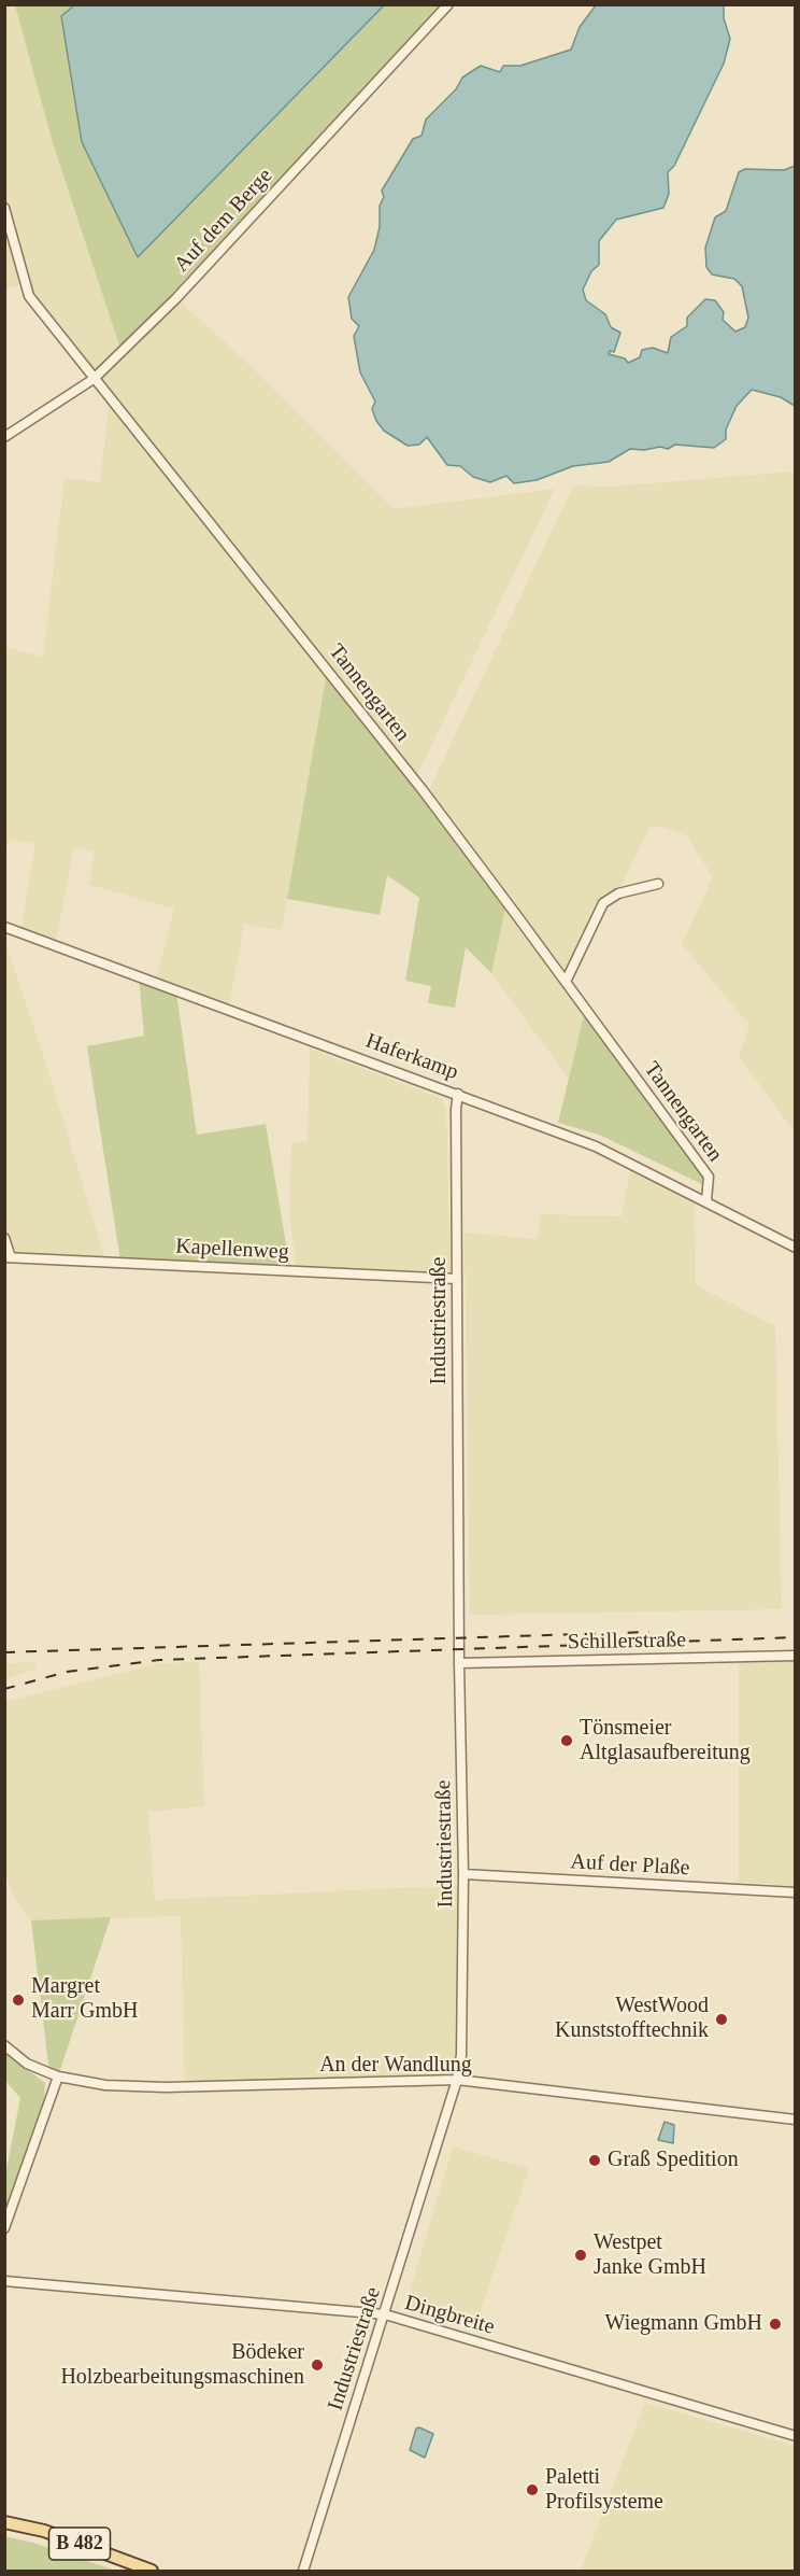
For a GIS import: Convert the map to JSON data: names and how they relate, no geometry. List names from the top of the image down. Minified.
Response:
{"streets":{"main road":["B 482"],"street":["Auf dem Berge","Tannengarten","Haferkamp","Kapellenweg","Industriestraße","Schillerstraße","Auf der Plaße","An der Wandlung","Dingbreite"]},"crossings":[["Auf dem Berge","Tannengarten"],["Tannengarten","Haferkamp"],["Haferkamp","Industriestraße"],["Kapellenweg","Industriestraße"],["Industriestraße","Schillerstraße"],["Industriestraße","Auf der Plaße"],["Industriestraße","An der Wandlung"],["Industriestraße","Dingbreite"]],"places":["Tönsmeier Altglasaufbereitung","Margret Marr GmbH","WestWood Kunststofftechnik","Graß Spedition","Westpet Janke GmbH","Wiegmann GmbH","Bödeker Holzbearbeitungsmaschinen","Paletti Profilsysteme"]}
